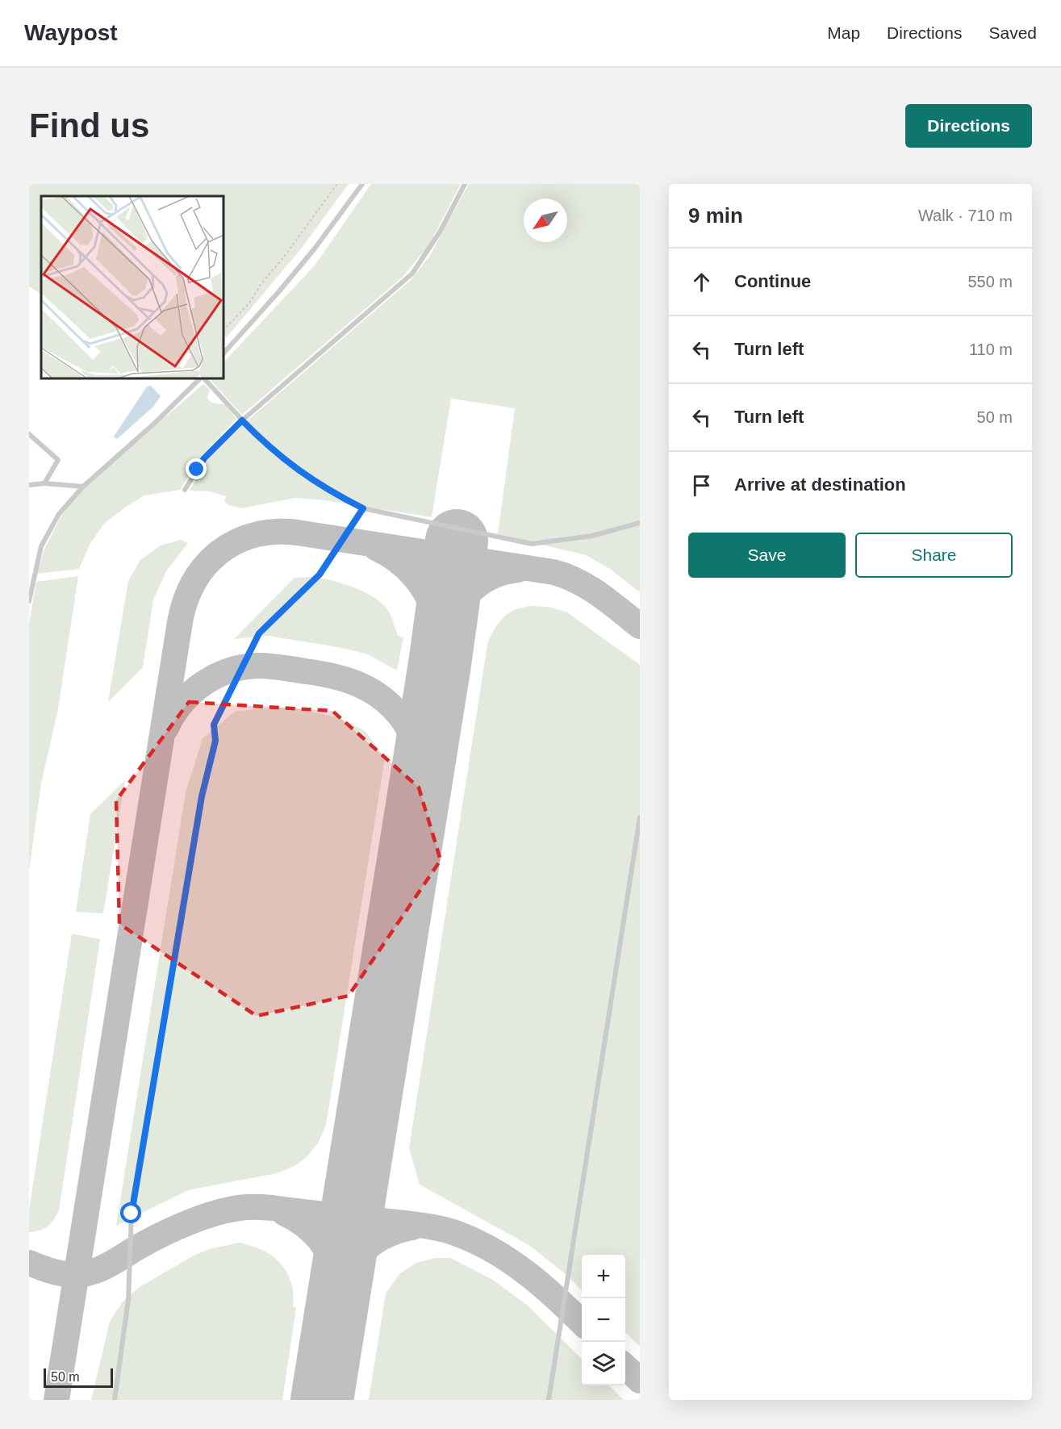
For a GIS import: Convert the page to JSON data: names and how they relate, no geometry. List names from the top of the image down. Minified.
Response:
{"scale_bar":"50 m","north":"bottom left","page":{"header":"Waypost","nav":["Map","Directions","Saved"],"buttons":["Directions",["Save","Share"]],"title":"Find us","heading":["9 min","Walk · 710 m"],"list":[["Continue","550 m"],["Turn left","110 m"],["Turn left","50 m"],"Arrive at destination"],"map_buttons":["+","−"],"scale":"50 m"}}
